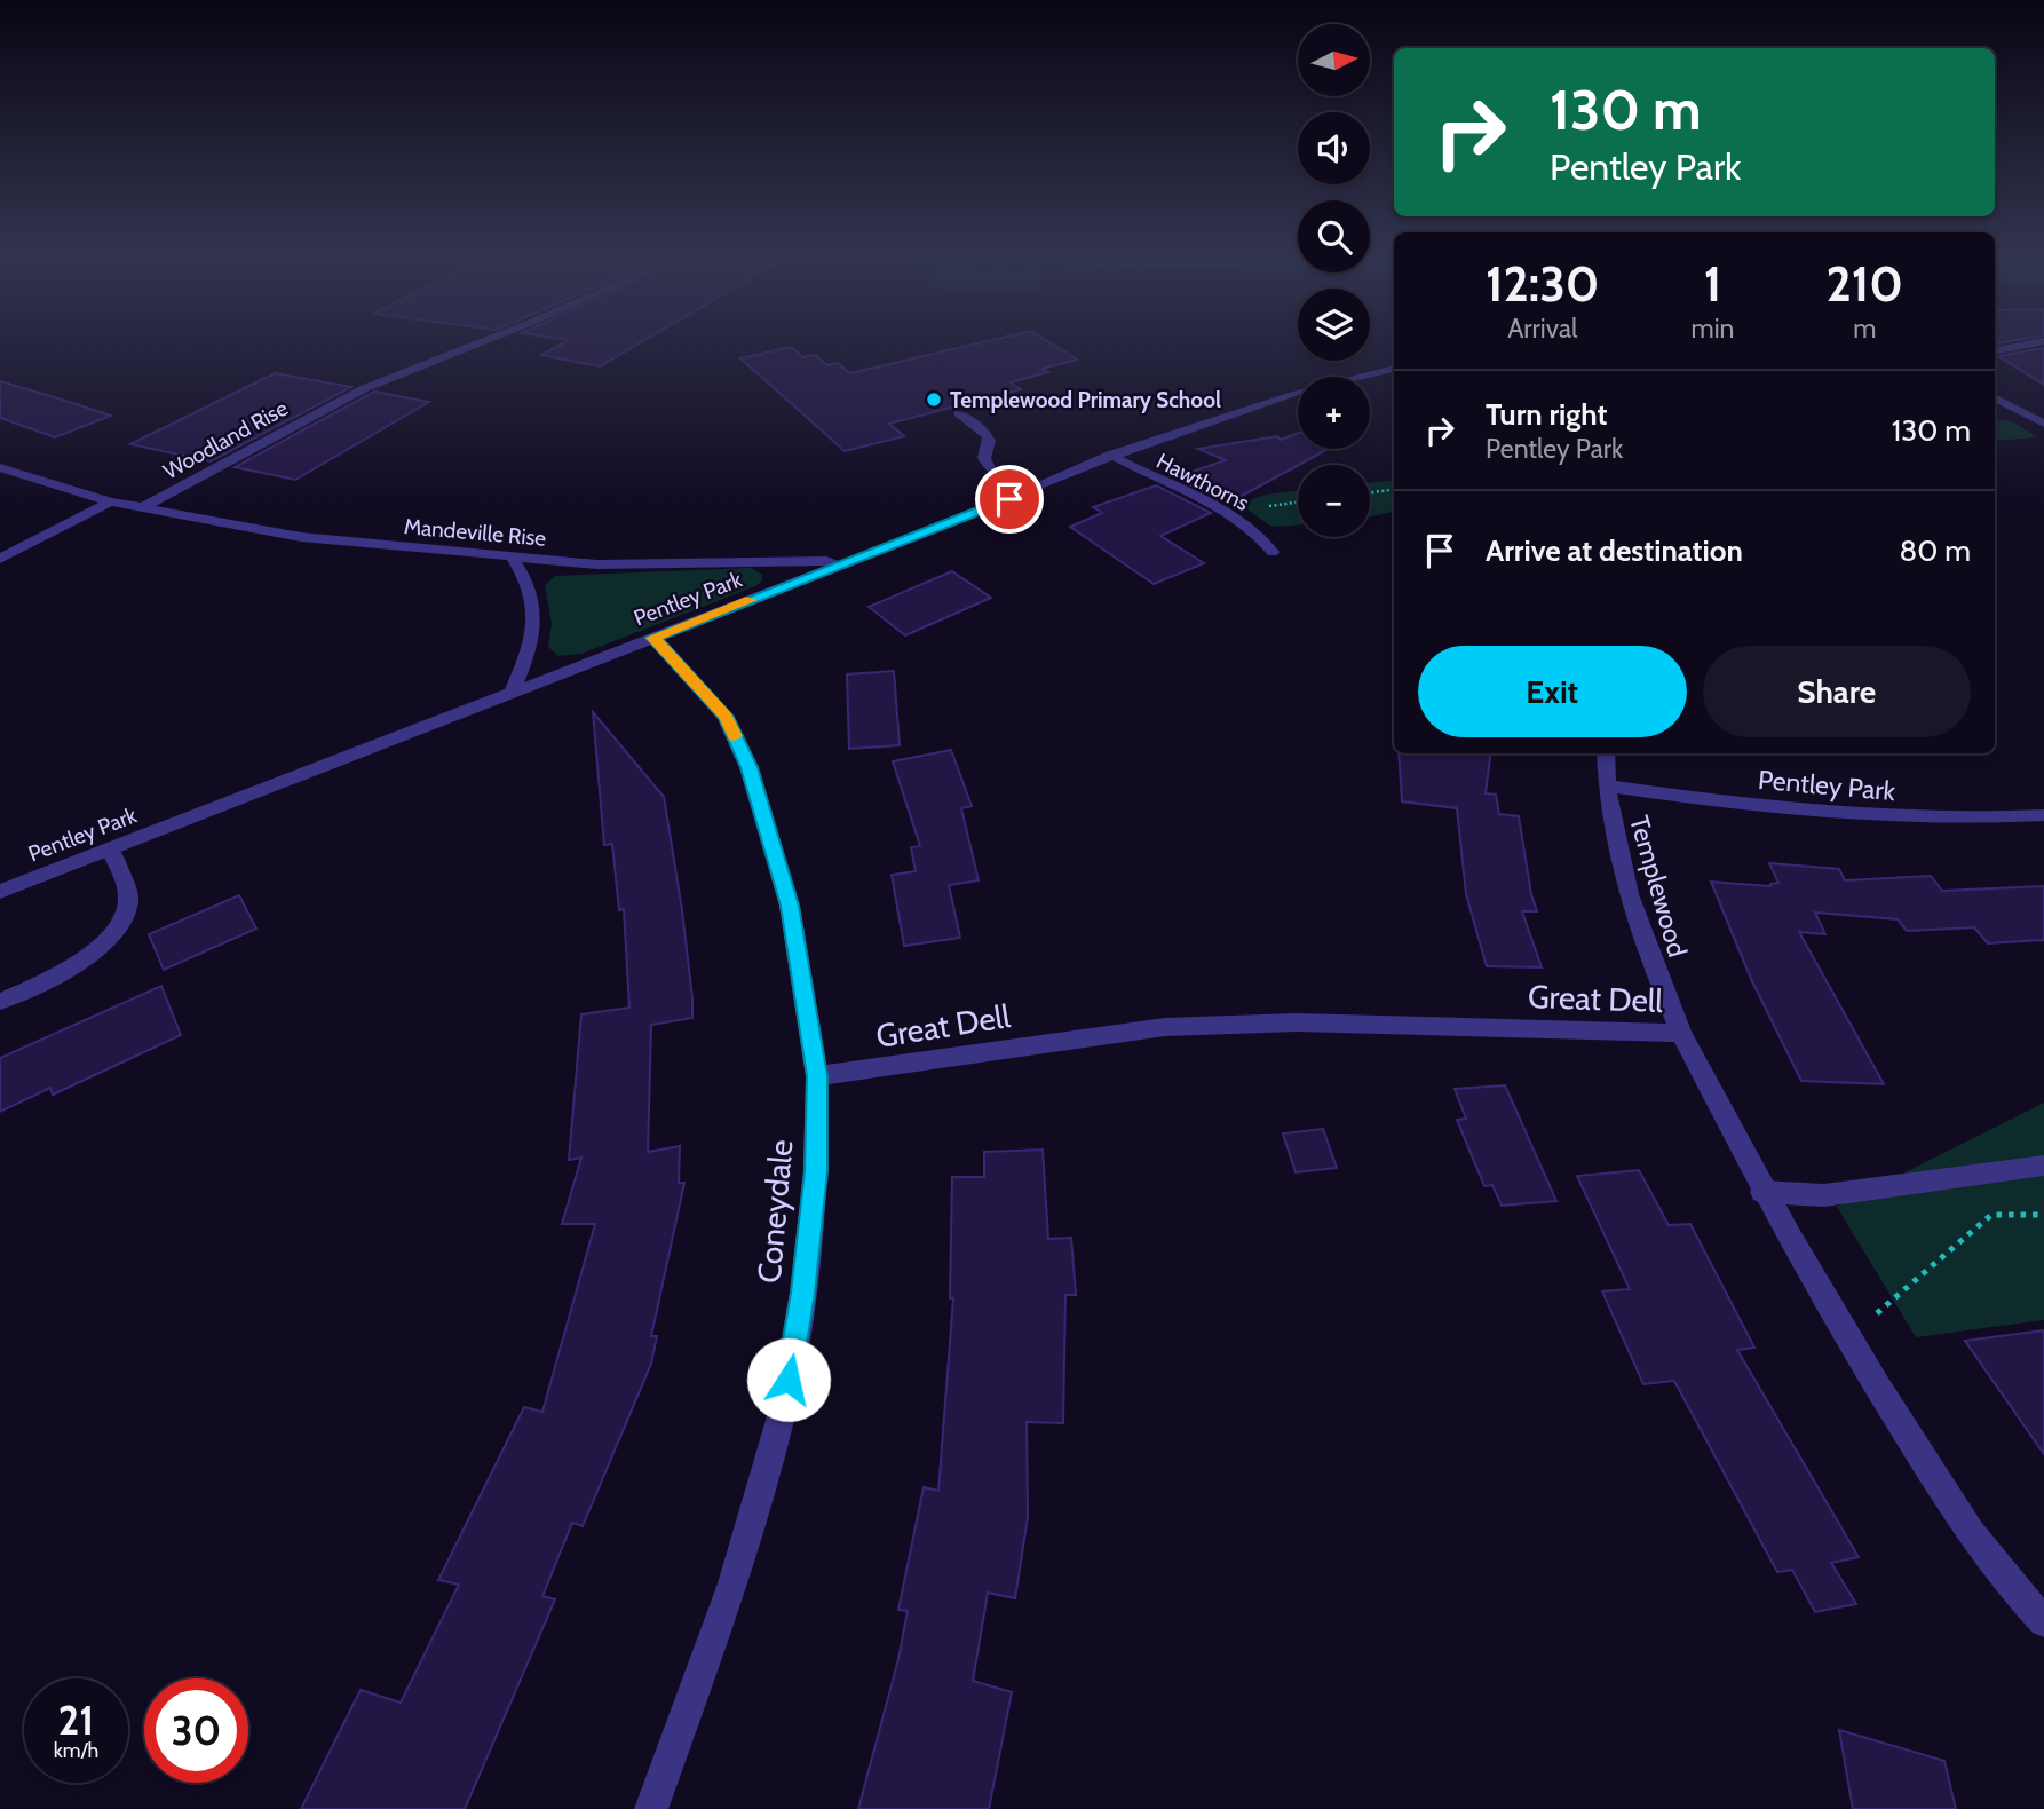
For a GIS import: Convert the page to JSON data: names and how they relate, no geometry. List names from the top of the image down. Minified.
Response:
{"streets":{"street":["Woodland Rise","Hawthorns","Mandeville Rise","Pentley Park","Templewood","Great Dell","Coneydale"]},"crossings":[["Woodland Rise","Mandeville Rise"],["Hawthorns","Pentley Park"],["Mandeville Rise","Pentley Park"],["Pentley Park","Templewood"],["Pentley Park","Coneydale"],["Templewood","Great Dell"],["Great Dell","Coneydale"]],"places":["Templewood Primary School"],"north":"right","page":{"map_buttons":["+","−"],"turn":["130 m","Pentley Park"],"eta":["12:30","Arrival","1","min","210","m"],"list":[{"name":"Turn right","note":"Pentley Park","value":"130 m"},{"name":"Arrive at destination","value":"80 m"}],"buttons":["Exit","Share"],"speed":"21 km/h","limit":"30"}}
